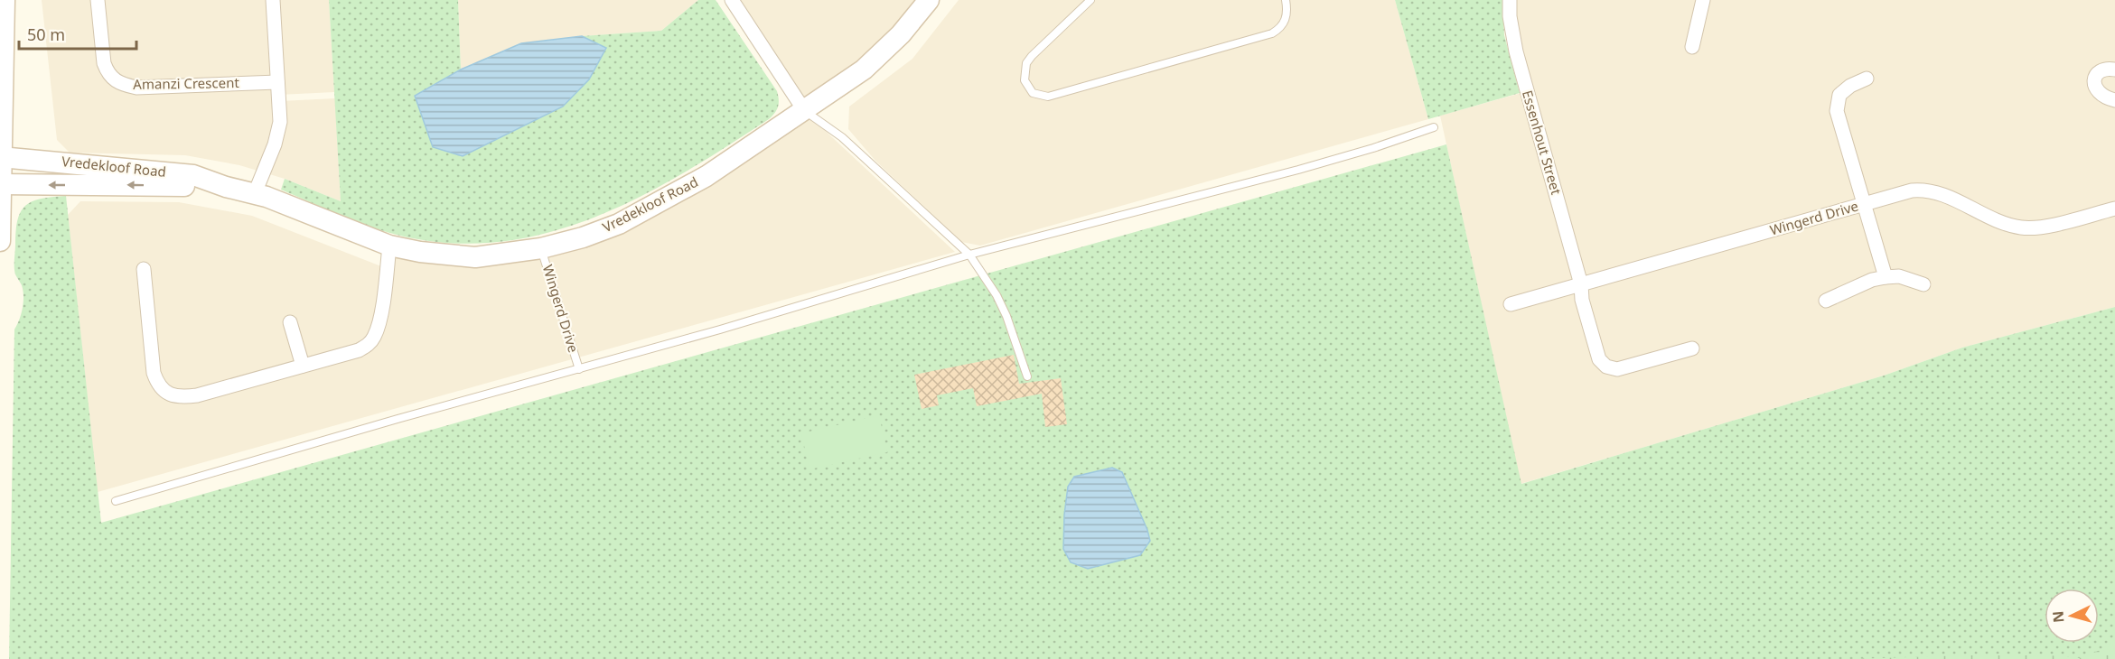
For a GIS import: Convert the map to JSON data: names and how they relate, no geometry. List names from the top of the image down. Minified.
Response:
{"streets":{"street":["Amanzi Crescent","Essenhout Street","Vredekloof Road","Wingerd Drive"]},"crossings":[["Essenhout Street","Wingerd Drive"],["Vredekloof Road","Wingerd Drive"]],"scale_bar":"50 m","north":"left"}
